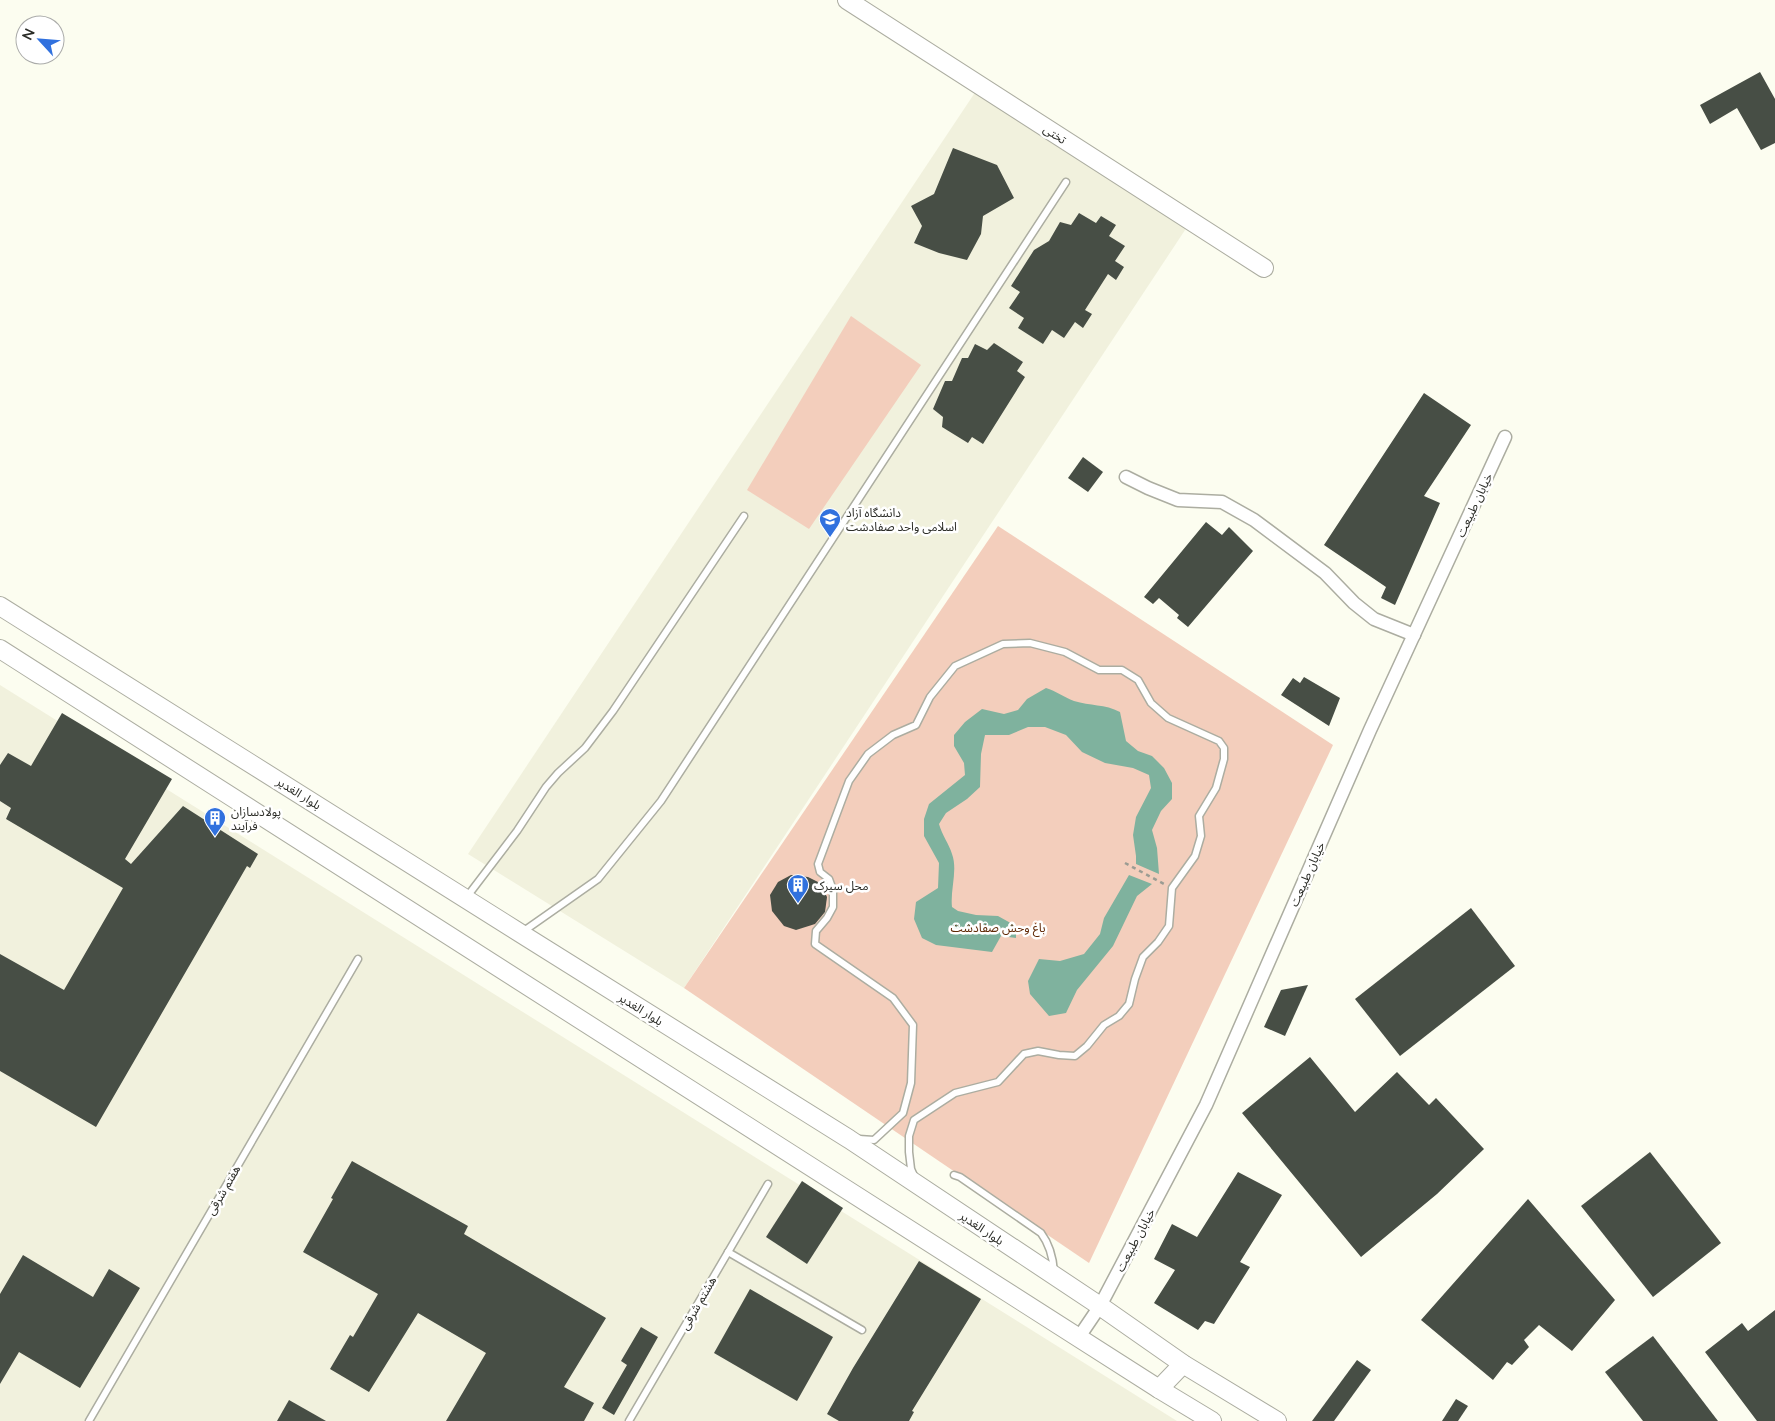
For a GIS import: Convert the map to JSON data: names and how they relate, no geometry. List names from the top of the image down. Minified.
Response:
{"streets":{"street":["تختی","خیابان طبیعت","بلوار الغدیر"],"lane":["هفتم شرقی","هشتم شرقی"]},"crossings":[["خیابان طبیعت","بلوار الغدیر"]],"parks":["باغ وحش صفادشت"],"places":{"school or university":["دانشگاه آزاد اسلامی واحد صفادشت"],"building":["پولادسازان فرآیند","محل سیرک"]},"north":"top left"}
